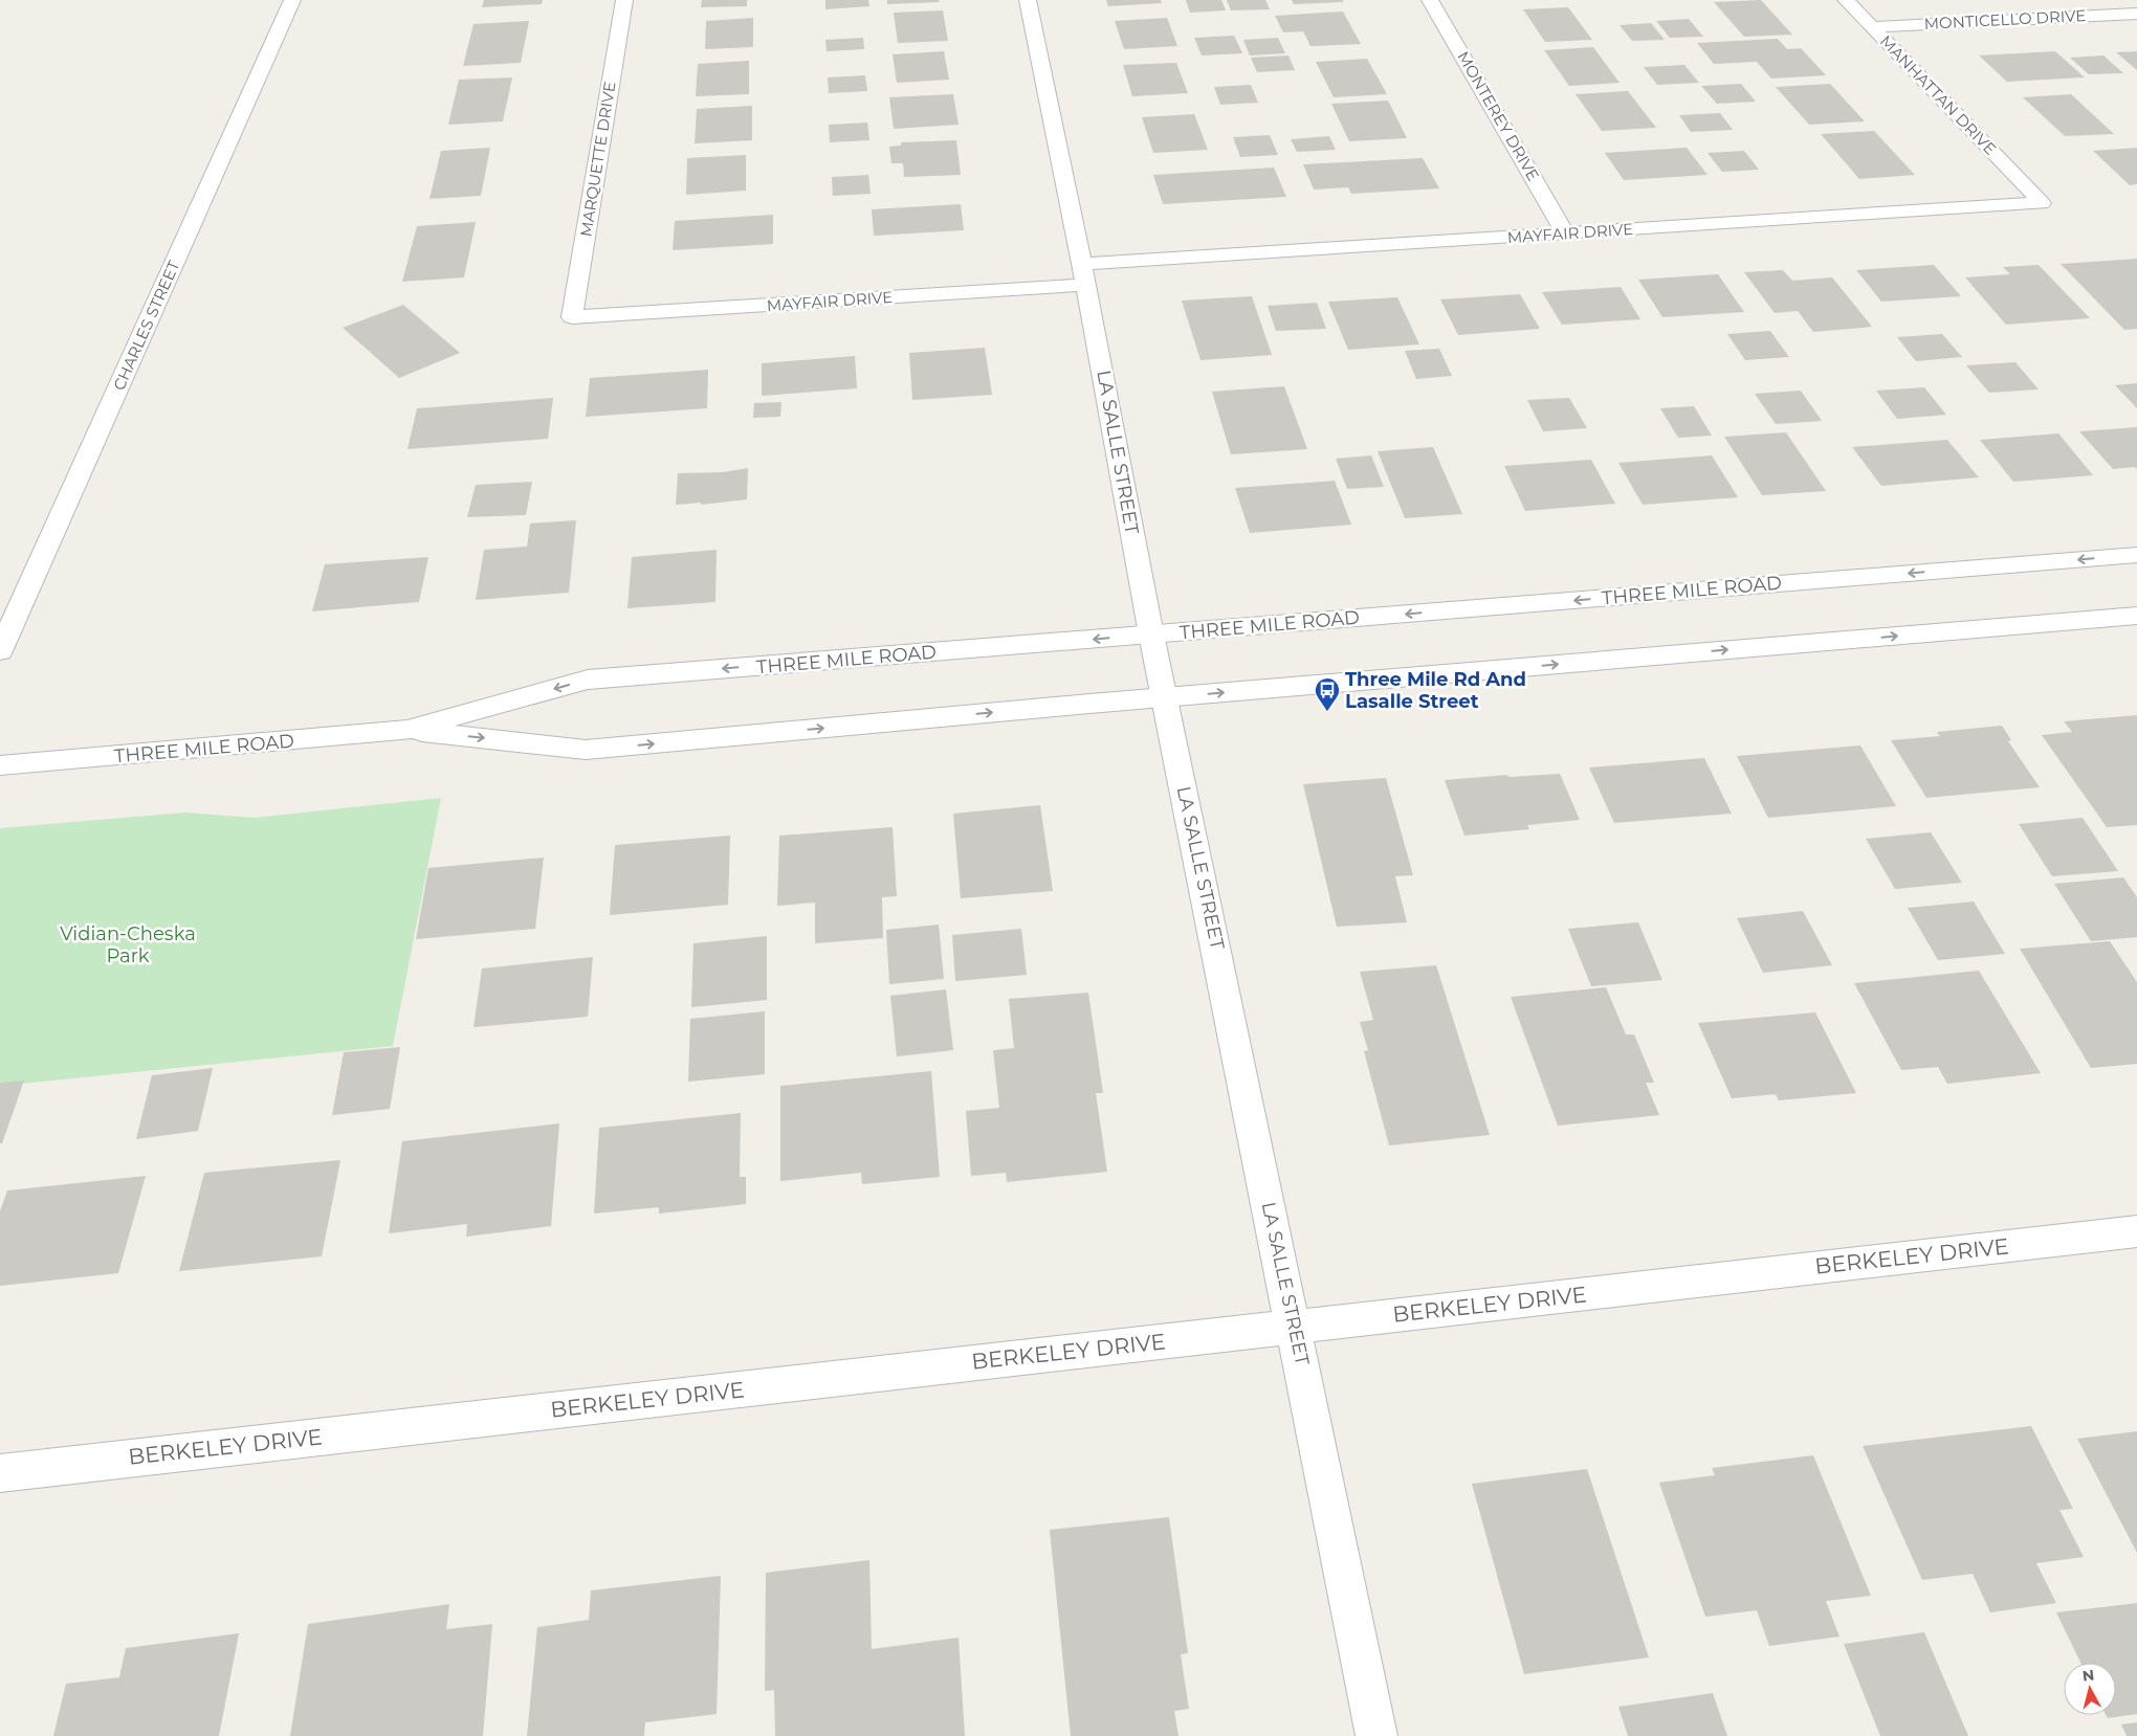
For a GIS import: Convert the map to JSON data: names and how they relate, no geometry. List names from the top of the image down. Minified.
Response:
{"streets":{"street":["MONTICELLO DRIVE","MANHATTAN DRIVE","MONTEREY DRIVE","MARQUETTE DRIVE","MAYFAIR DRIVE","CHARLES STREET","LA SALLE STREET","THREE MILE ROAD","BERKELEY DRIVE"]},"crossings":[["MONTICELLO DRIVE","MANHATTAN DRIVE"],["MANHATTAN DRIVE","MAYFAIR DRIVE"],["MONTEREY DRIVE","MAYFAIR DRIVE"],["MARQUETTE DRIVE","MAYFAIR DRIVE"],["MAYFAIR DRIVE","LA SALLE STREET"],["LA SALLE STREET","THREE MILE ROAD"],["LA SALLE STREET","BERKELEY DRIVE"]],"parks":["Vidian-Cheska Park"],"places":{"bus stop":["Three Mile Rd And Lasalle Street"]},"north":"top"}
